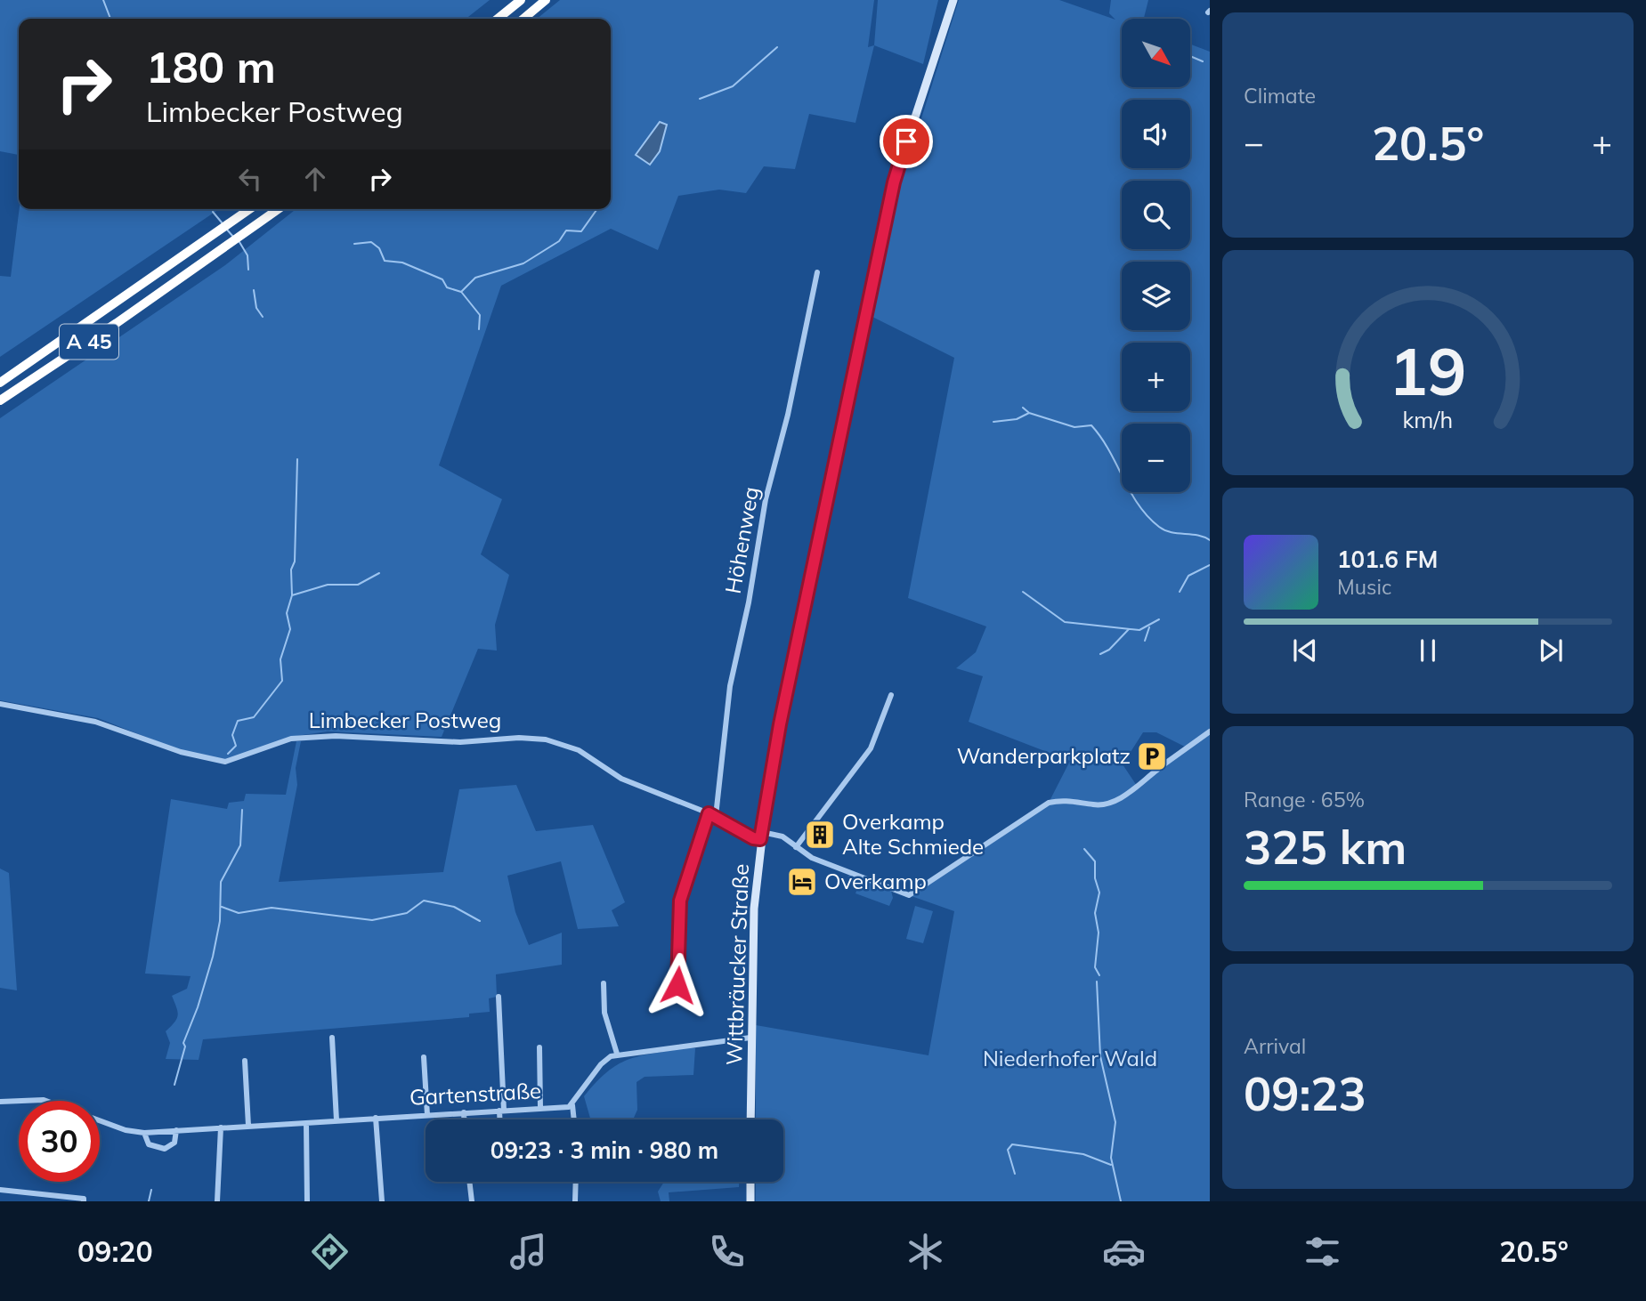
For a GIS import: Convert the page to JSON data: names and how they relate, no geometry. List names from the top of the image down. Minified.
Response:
{"streets":{"highway":["A 45"],"main road":["Wittbräucker Straße"],"street":["Höhenweg","Limbecker Postweg","Gartenstraße"]},"crossings":[["Höhenweg","Limbecker Postweg"],["Limbecker Postweg","Wittbräucker Straße"]],"parks":["Niederhofer Wald"],"places":{"parking":["Wanderparkplatz"],"building":["Overkamp Alte Schmiede"],"hotel":["Overkamp"]},"north":"bottom right","page":{"tile":["Climate",["Range · 65%","325 km"],["Arrival","09:23"]],"map_buttons":["+","−"],"turn":["180 m","Limbecker Postweg"],"heat":["−","20.5°","+"],"song":["101.6 FM","Music"],"limit":"30","trip":"09:23 · 3 min · 980 m","tabs":["09:20","20.5°"],"gauge":["19","km/h"]}}
